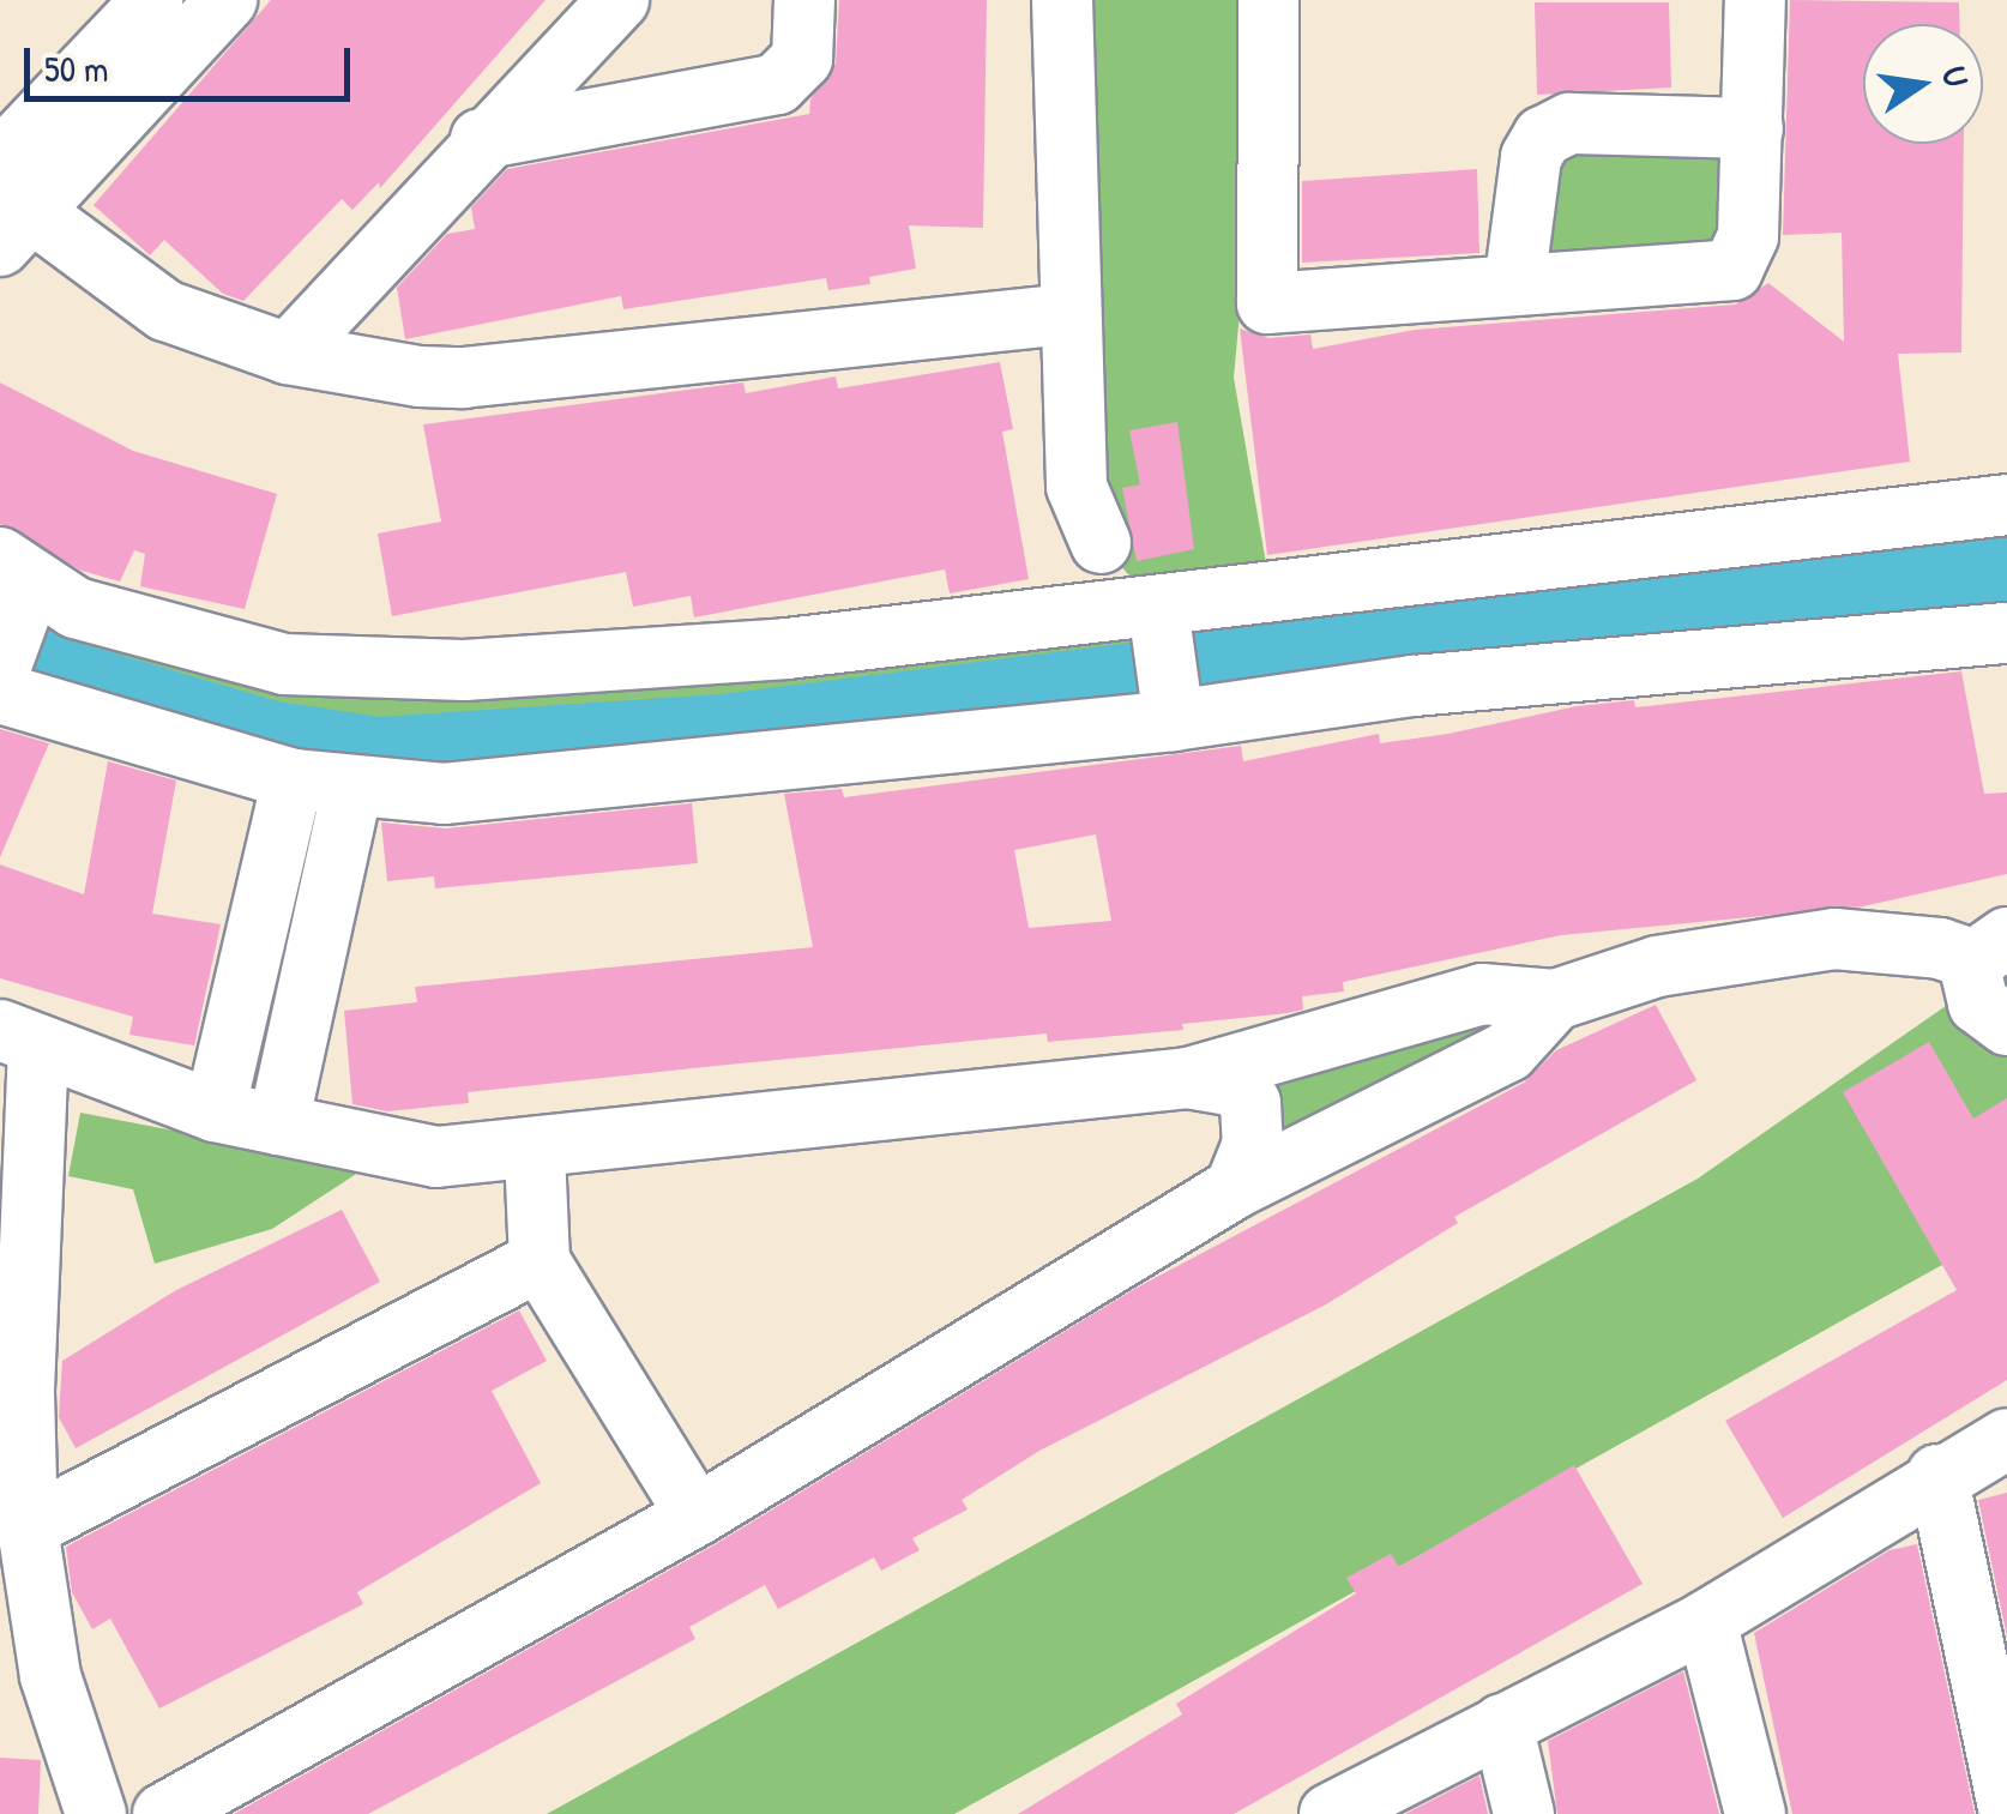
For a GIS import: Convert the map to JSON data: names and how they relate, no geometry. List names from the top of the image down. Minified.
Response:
{"scale_bar":"50 m","north":"right"}
